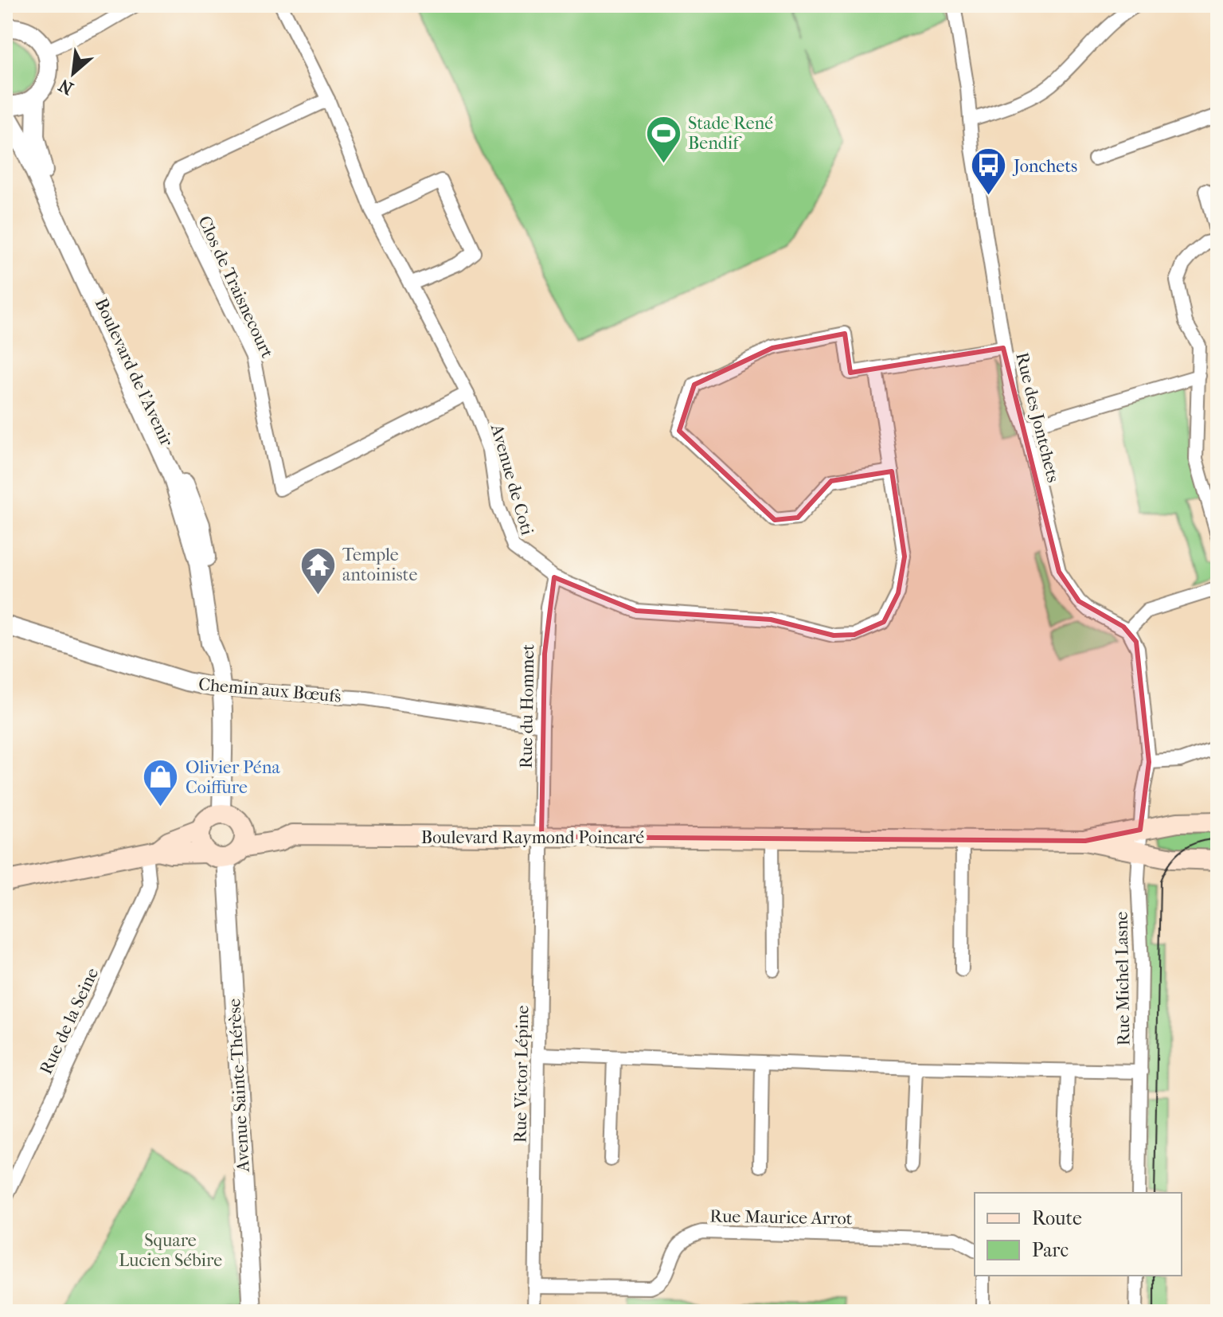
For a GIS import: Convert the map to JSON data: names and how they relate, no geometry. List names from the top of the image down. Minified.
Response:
{"streets":{"main road":["Boulevard Raymond Poincaré"],"street":["Clos de Traisnecourt","Boulevard de l'Avenir","Rue des Jontchets","Avenue de Coti","Chemin aux Bœufs","Rue du Hommet","Rue Michel Lasne","Rue de la Seine","Rue Victor Lépine","Avenue Sainte-Thérèse","Rue Maurice Arrot"]},"crossings":[["Clos de Traisnecourt","Avenue de Coti"],["Boulevard de l'Avenir","Chemin aux Bœufs"],["Avenue de Coti","Rue du Hommet"],["Chemin aux Bœufs","Rue du Hommet"],["Rue du Hommet","Boulevard Raymond Poincaré"],["Rue du Hommet","Rue Victor Lépine"],["Boulevard Raymond Poincaré","Rue Michel Lasne"],["Boulevard Raymond Poincaré","Rue Victor Lépine"],["Boulevard Raymond Poincaré","Avenue Sainte-Thérèse"],["Rue Victor Lépine","Rue Maurice Arrot"]],"parks":["Square Lucien Sébire"],"places":{"sports":["Stade René Bendif"],"bus stop":["Jonchets"],"temple":["Temple antoiniste"],"shop":["Olivier Péna Coiffure"]},"legend":["Route","Parc"],"north":"bottom left"}
